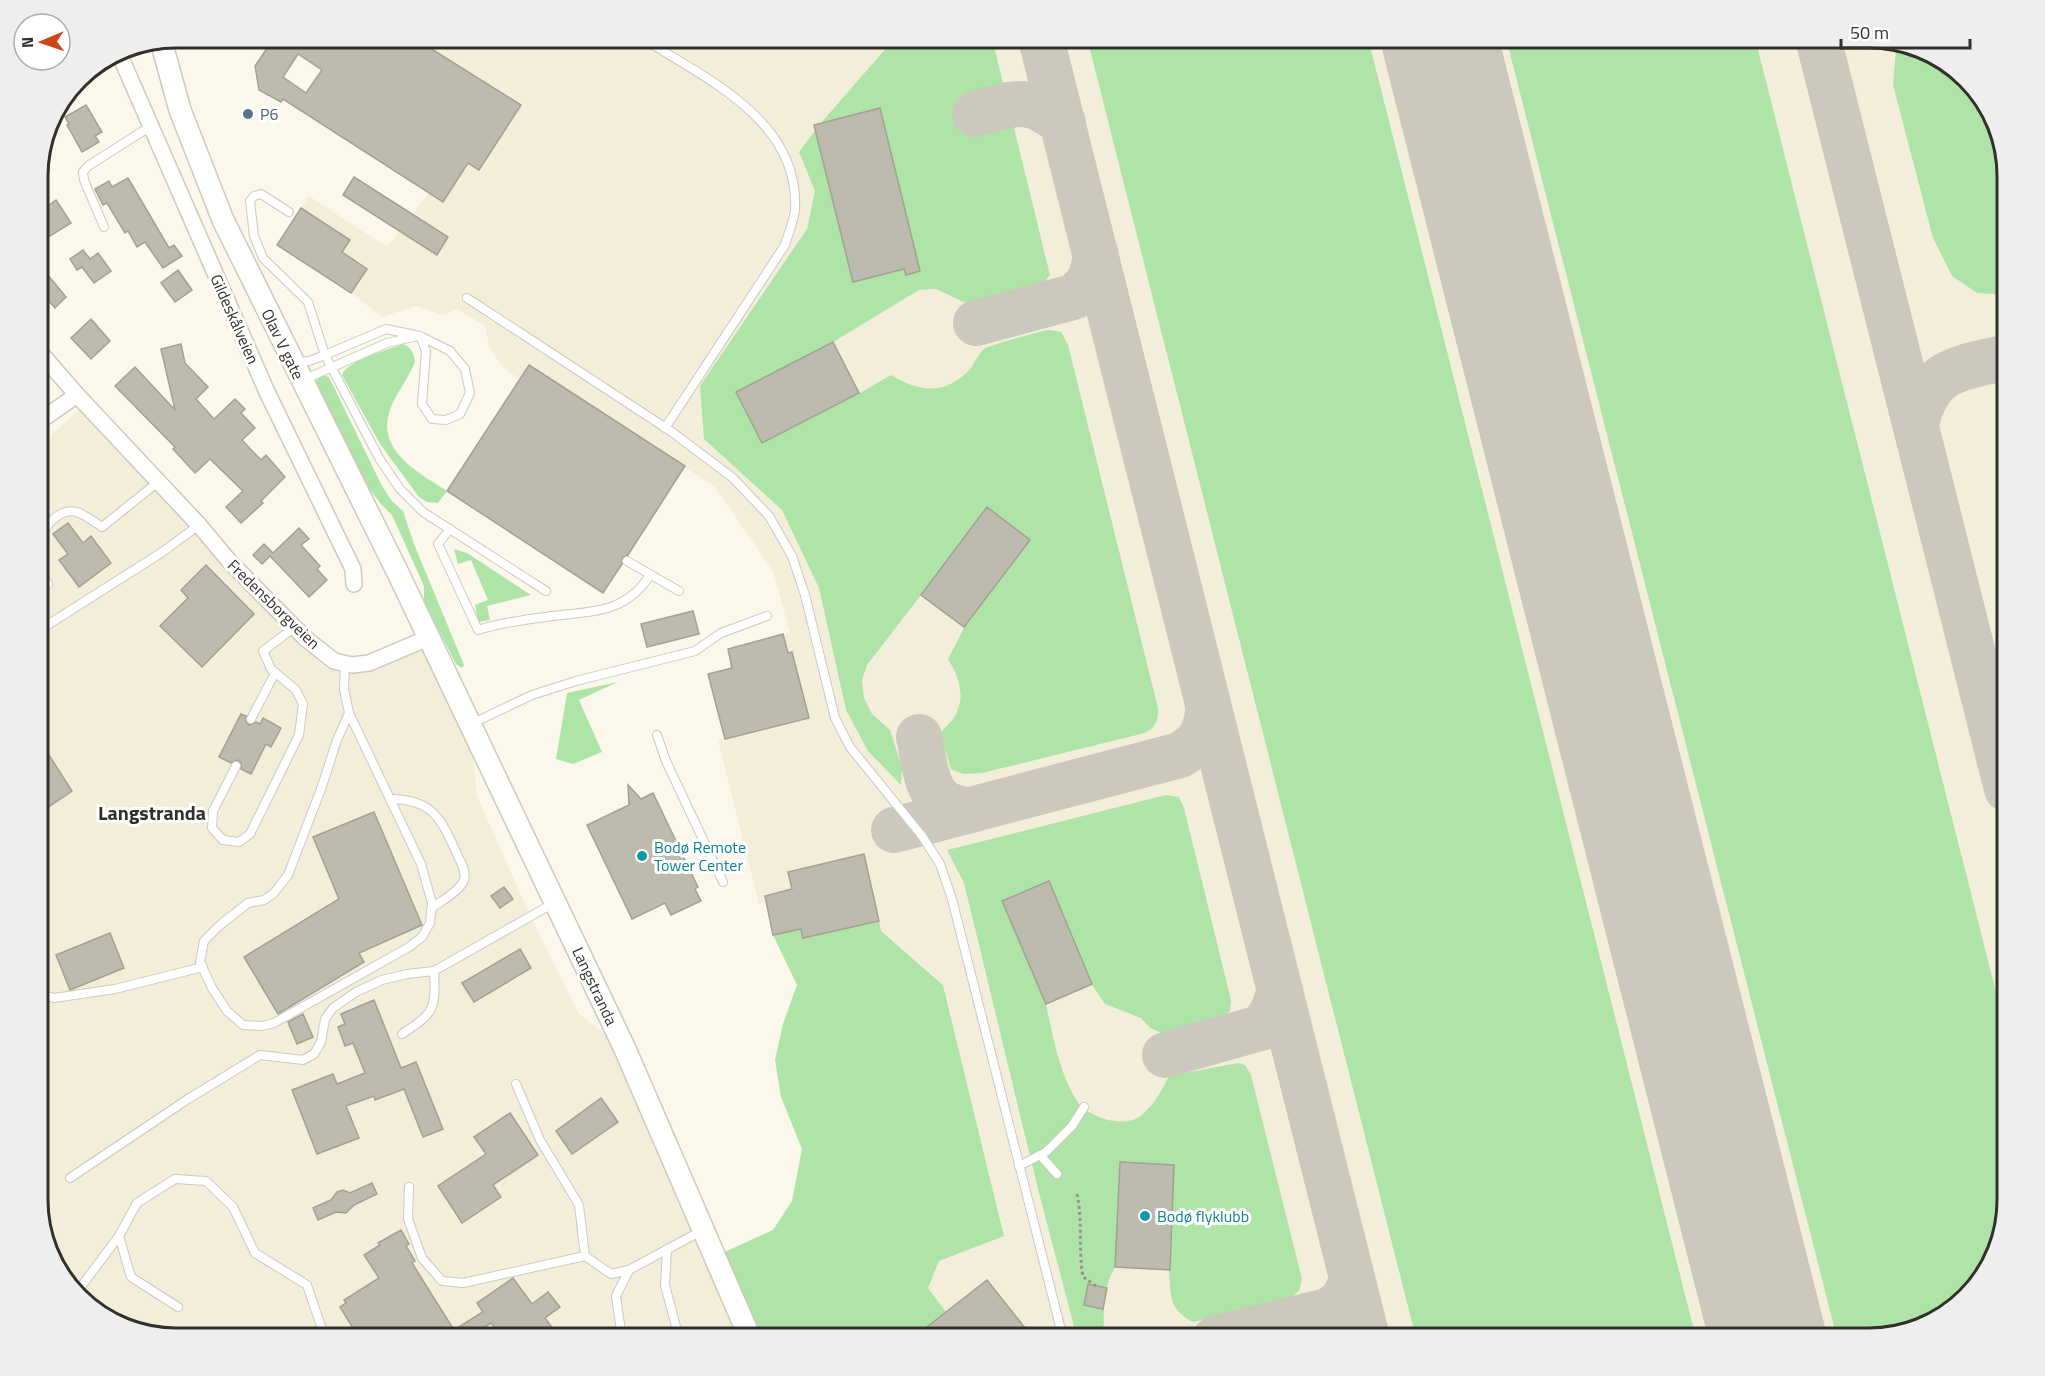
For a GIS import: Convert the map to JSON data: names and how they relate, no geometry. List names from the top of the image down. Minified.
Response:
{"streets":{"street":["Gildeskålveien","Olav V gate","Fredensborgveien","Langstranda"]},"crossings":[["Olav V gate","Langstranda"]],"districts":["Langstranda"],"places":["P6","Bodø Remote Tower Center","Bodø flyklubb"],"scale_bar":"50 m","north":"left"}
